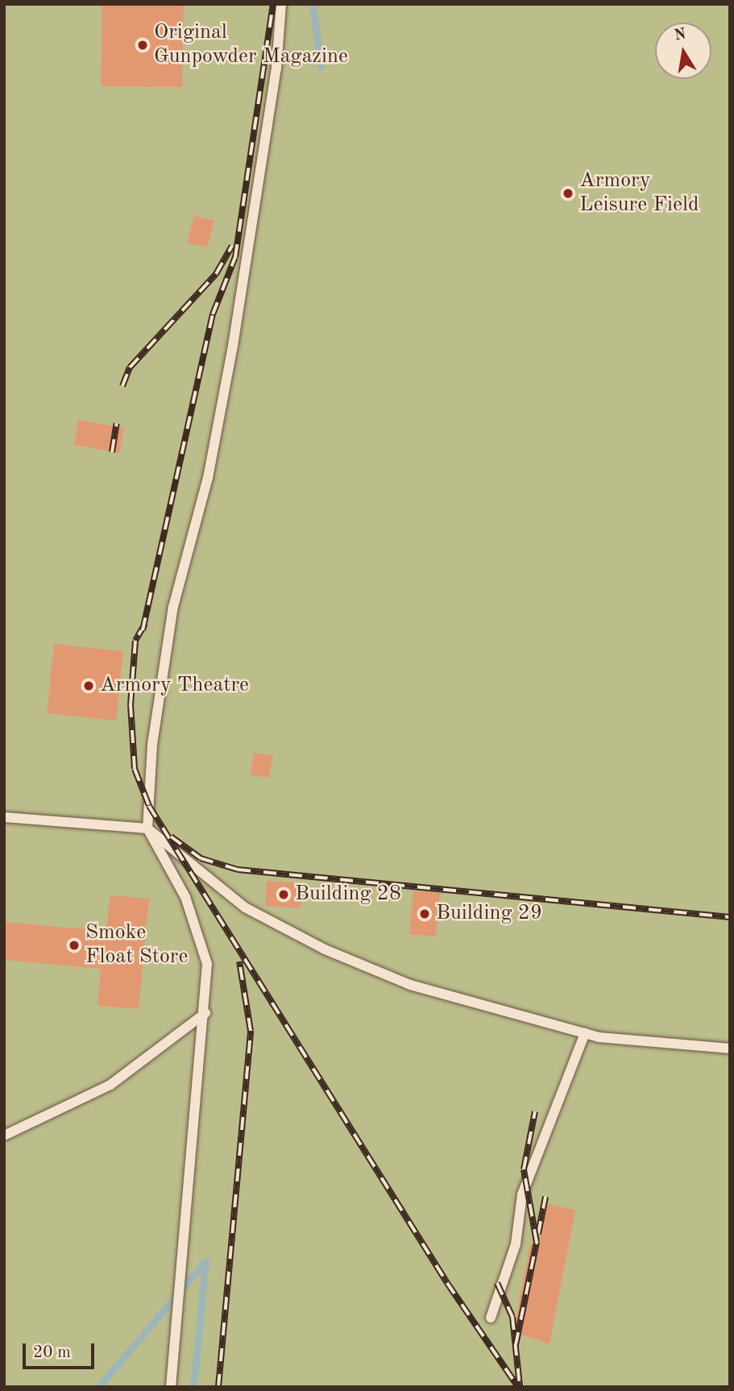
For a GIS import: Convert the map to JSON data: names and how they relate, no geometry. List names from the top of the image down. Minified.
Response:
{"places":["Original Gunpowder Magazine","Armory Leisure Field","Armory Theatre","Building 28","Building 29","Smoke Float Store"],"scale_bar":"20 m","north":"top"}
